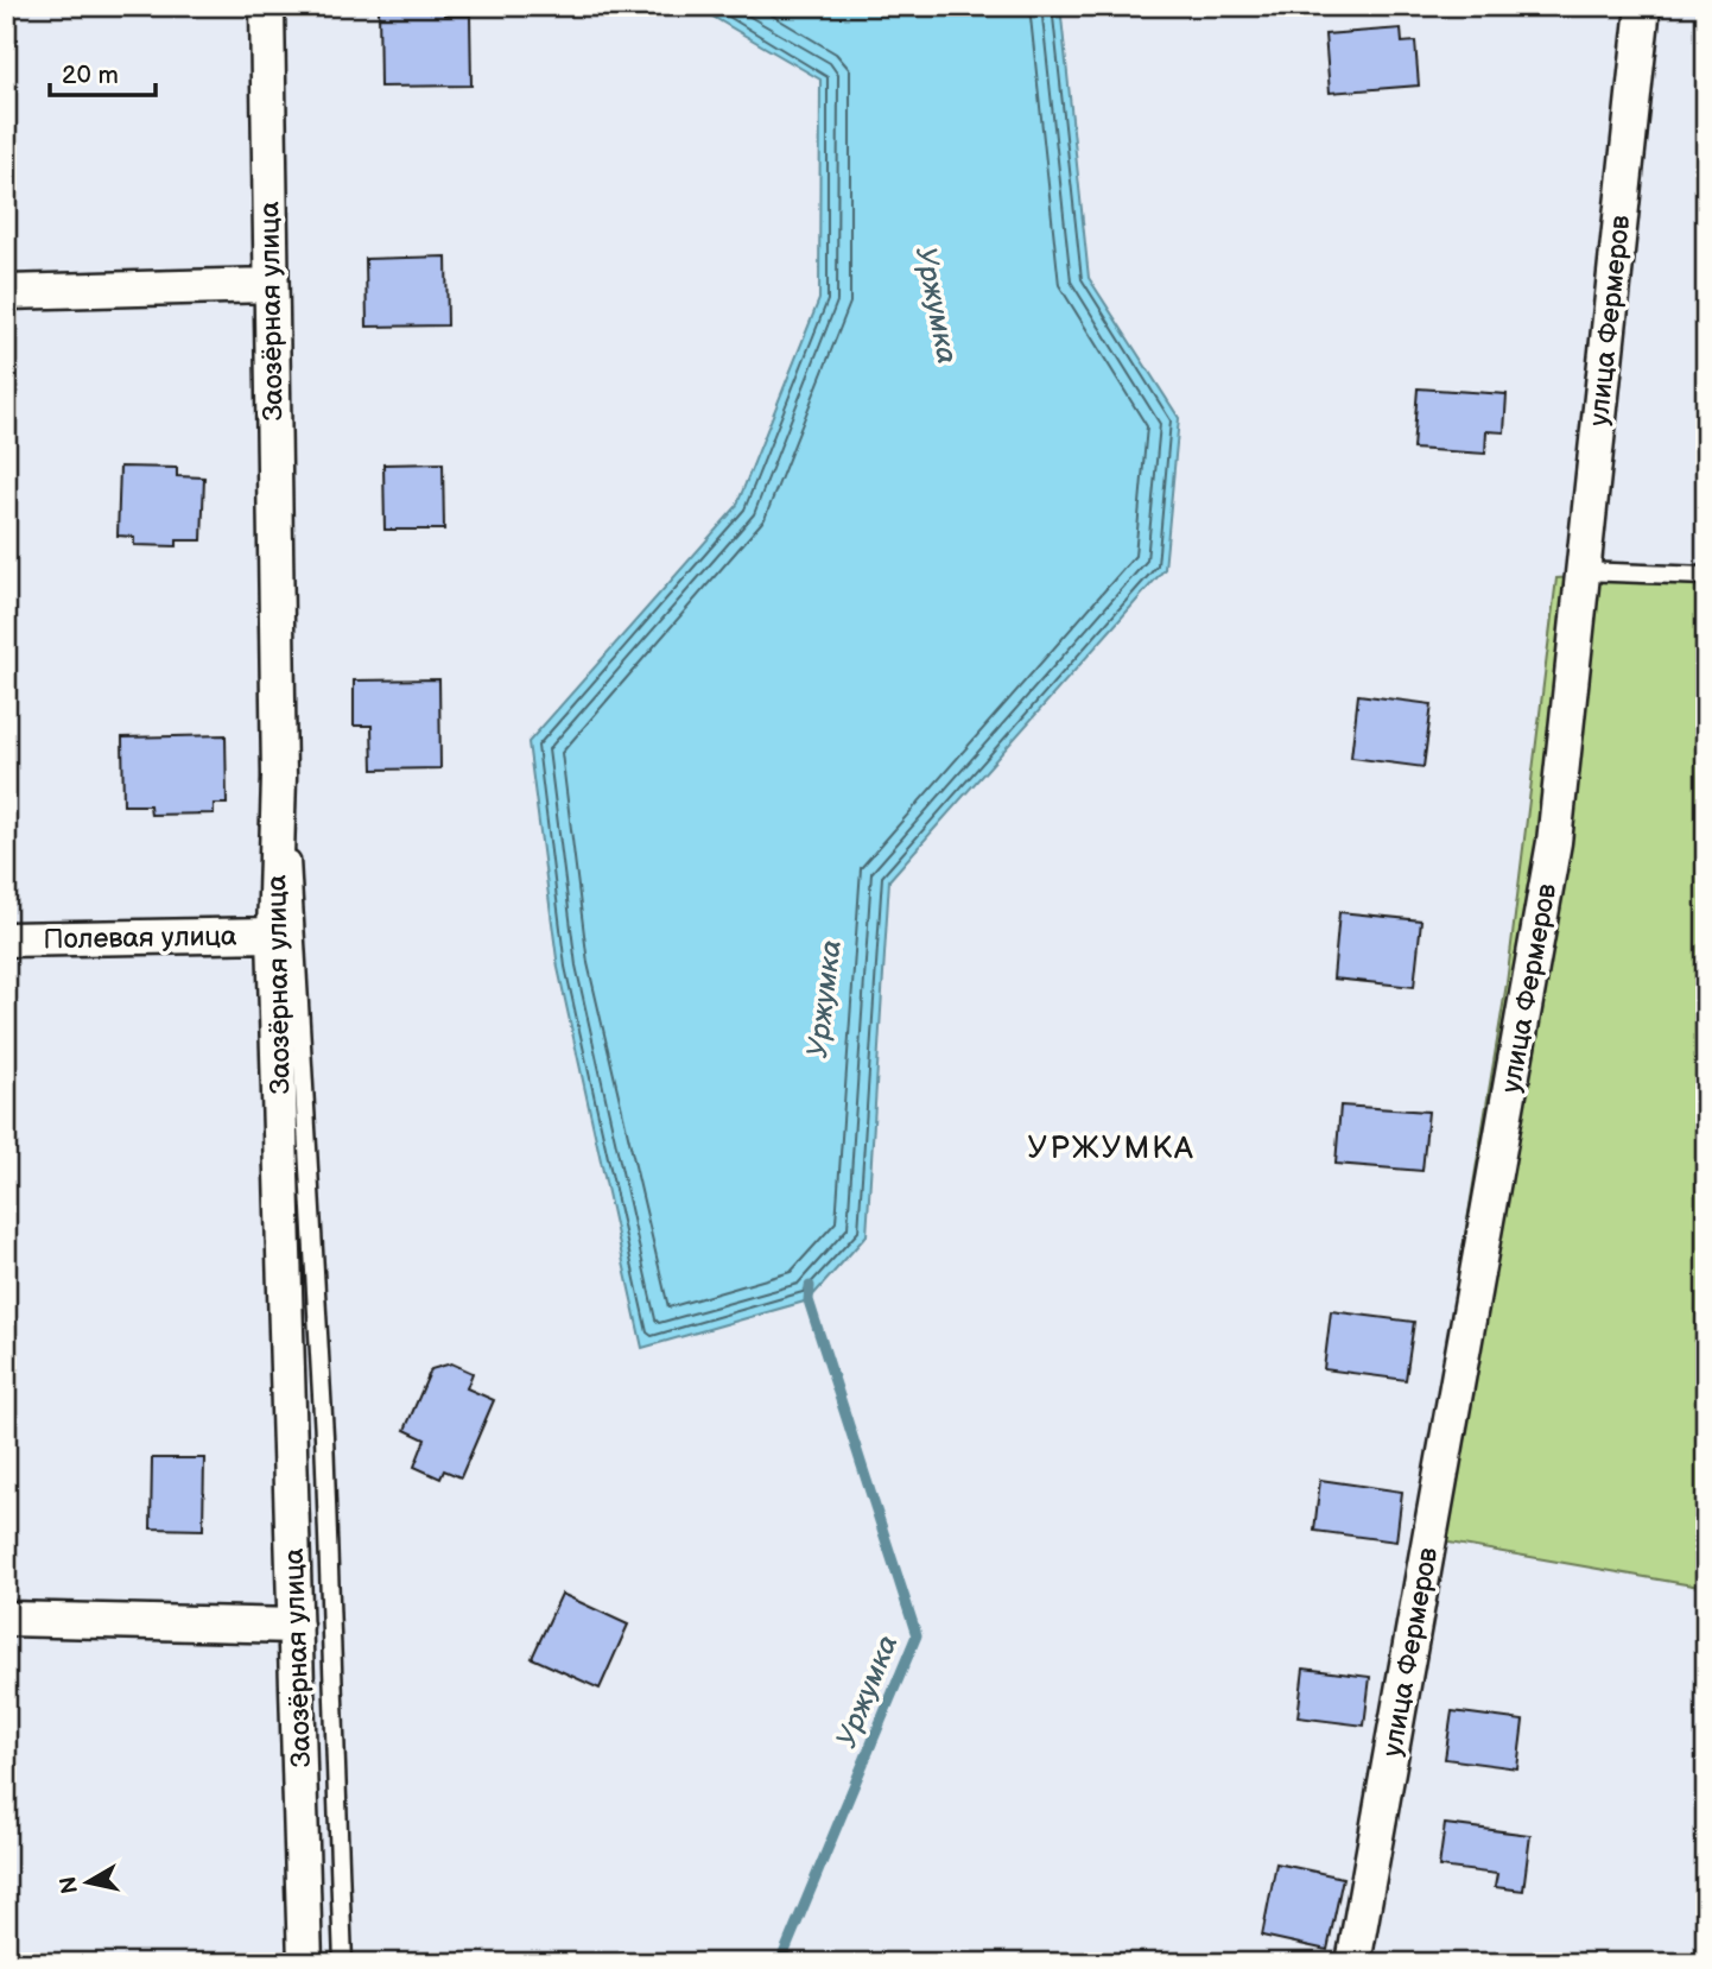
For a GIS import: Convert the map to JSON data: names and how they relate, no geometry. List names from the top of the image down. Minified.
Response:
{"streets":{"street":["Заозёрная улица","улица Фермеров","Полевая улица"]},"crossings":[["Заозёрная улица","Полевая улица"]],"districts":["УРЖУМКА"],"water":["Уржумка"],"scale_bar":"20 m","north":"left"}
